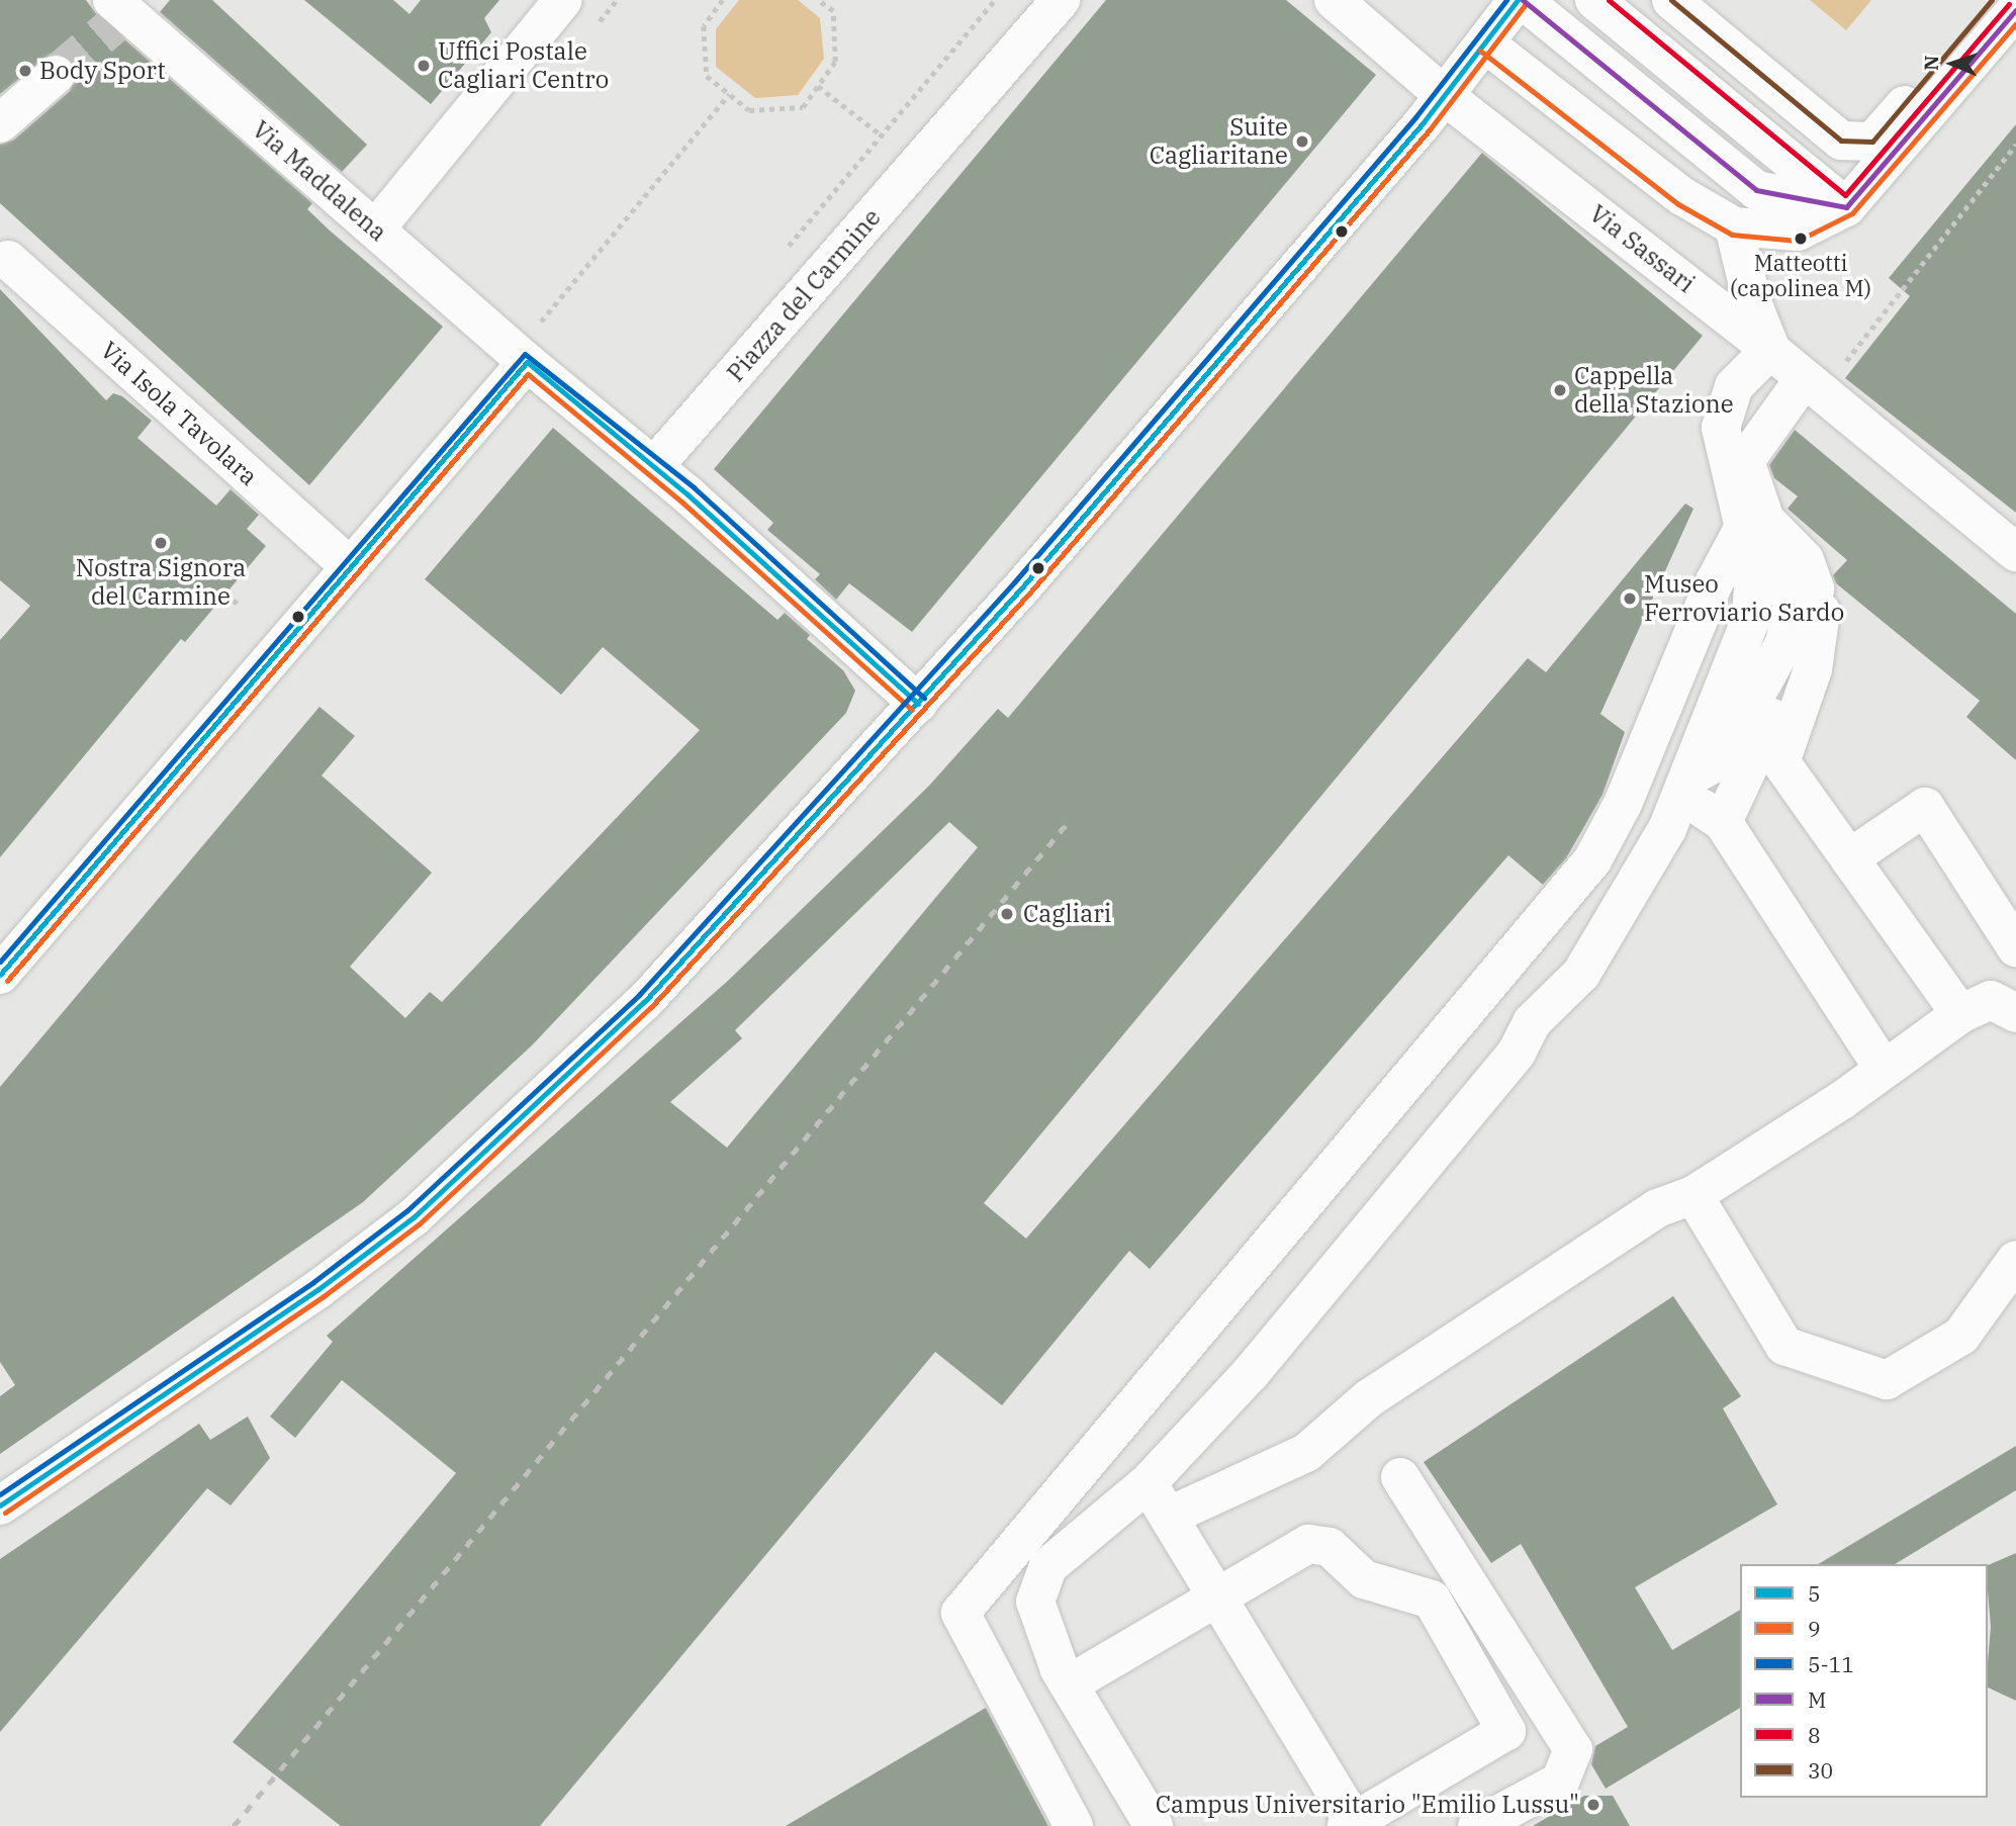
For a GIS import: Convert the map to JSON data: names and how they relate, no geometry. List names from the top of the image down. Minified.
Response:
{"streets":{"main road":["Via Maddalena","Via Sassari","Piazza del Carmine","Via Isola Tavolara"]},"places":["Uffici Postale Cagliari Centro","Body Sport","Suite Cagliaritane","Matteotti (capolinea M)","Cappella della Stazione","Nostra Signora del Carmine","Museo Ferroviario Sardo","Cagliari","Campus Universitario \"Emilio Lussu\""],"lines":["transit line 5","transit line 5-11","transit line M","transit line 8","transit line 30","transit line 9"],"legend":["5","9","5-11","M","8","30"],"north":"left"}
